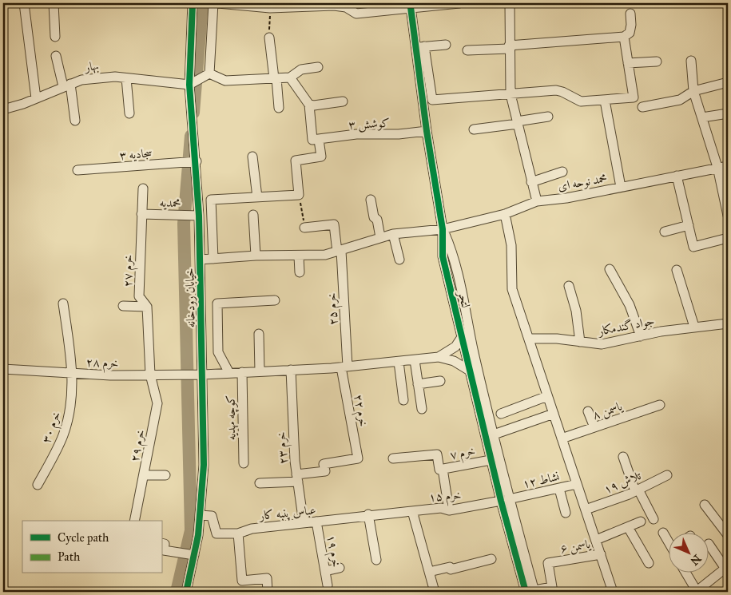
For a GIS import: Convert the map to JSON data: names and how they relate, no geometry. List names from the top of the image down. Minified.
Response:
{"streets":{"street":["بهار","کوشش ۳","سجادیه ۳","محمد نوحه ای","محمدیه","خرم ۲۷","خیابان رودخانه","لتحر","خرم ۲۵","جواد گندمکار","خرم ۲۸","خرم ۲۲","یاسمن ۸","کوچه مهدیه","خرم ۳۰","خرم ۲۹","خرم ۲۳","خرم ۷","نشاط ۱۲","تلاش ۱۹","خرم ۱۵","عباس پنبه کار","یاسمن ۶","خرم ۱۹"]},"crossings":[["بهار","خیابان رودخانه"],["کوشش ۳","لتحر"],["سجادیه ۳","خیابان رودخانه"],["محمد نوحه ای","خیابان رودخانه"],["محمد نوحه ای","لتحر"],["محمد نوحه ای","خرم ۲۵"],["محمدیه","خرم ۲۷"],["محمدیه","خیابان رودخانه"],["خرم ۲۷","خرم ۲۸"],["خرم ۲۷","خرم ۲۹"],["خیابان رودخانه","خرم ۲۸"],["خیابان رودخانه","عباس پنبه کار"],["لتحر","خرم ۷"],["لتحر","نشاط ۱۲"],["لتحر","خرم ۱۵"],["لتحر","یاسمن ۶"],["خرم ۲۵","خرم ۲۸"],["خرم ۲۵","خرم ۲۲"],["خرم ۲۸","خرم ۲۲"],["خرم ۲۸","کوچه مهدیه"],["خرم ۲۸","خرم ۳۰"],["خرم ۲۸","خرم ۲۹"],["خرم ۲۸","خرم ۲۳"],["خرم ۲۲","خرم ۲۳"],["خرم ۲۳","عباس پنبه کار"],["نشاط ۱۲","خرم ۱۵"],["خرم ۱۵","عباس پنبه کار"],["عباس پنبه کار","خرم ۱۹"]],"legend":["Cycle path","Path"],"north":"bottom right"}
